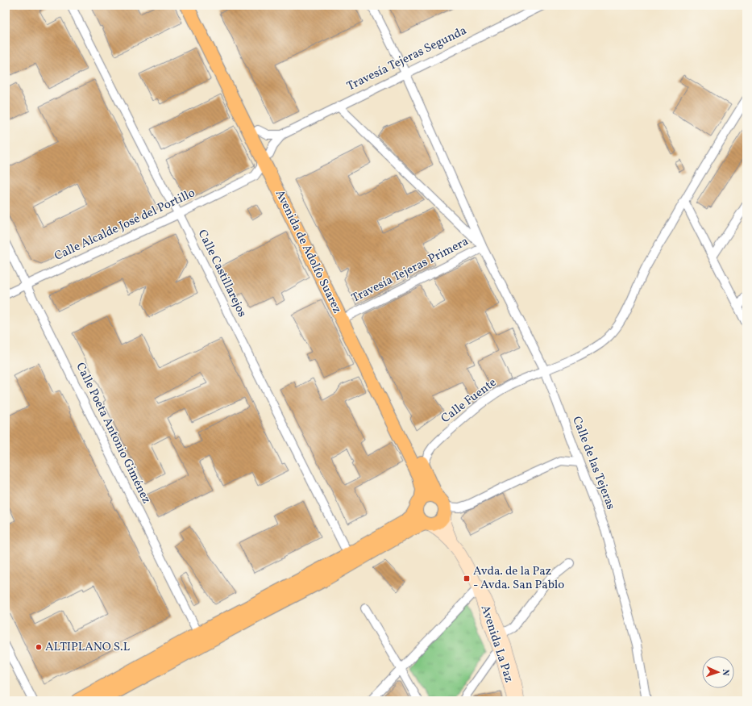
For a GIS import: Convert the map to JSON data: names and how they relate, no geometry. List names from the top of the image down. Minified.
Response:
{"streets":{"main road":["Avenida de Adolfo Suarez","Avenida La Paz"],"street":["Travesía Tejeras Segunda","Calle Alcalde José del Portillo","Travesía Tejeras Primera","Calle Castillarejos","Calle Fuente","Calle Poeta Antonio Giménez","Calle de las Tejeras"]},"crossings":[["Travesía Tejeras Segunda","Calle de las Tejeras"],["Calle Alcalde José del Portillo","Calle Castillarejos"],["Calle Alcalde José del Portillo","Calle Poeta Antonio Giménez"],["Avenida de Adolfo Suarez","Travesía Tejeras Primera"],["Avenida de Adolfo Suarez","Calle Fuente"],["Avenida de Adolfo Suarez","Avenida La Paz"],["Travesía Tejeras Primera","Calle de las Tejeras"],["Calle Fuente","Calle de las Tejeras"]],"places":{"transit":["Avda. de la Paz - Avda. San Pablo"],"other":["ALTIPLANO S.L"]},"north":"right"}
